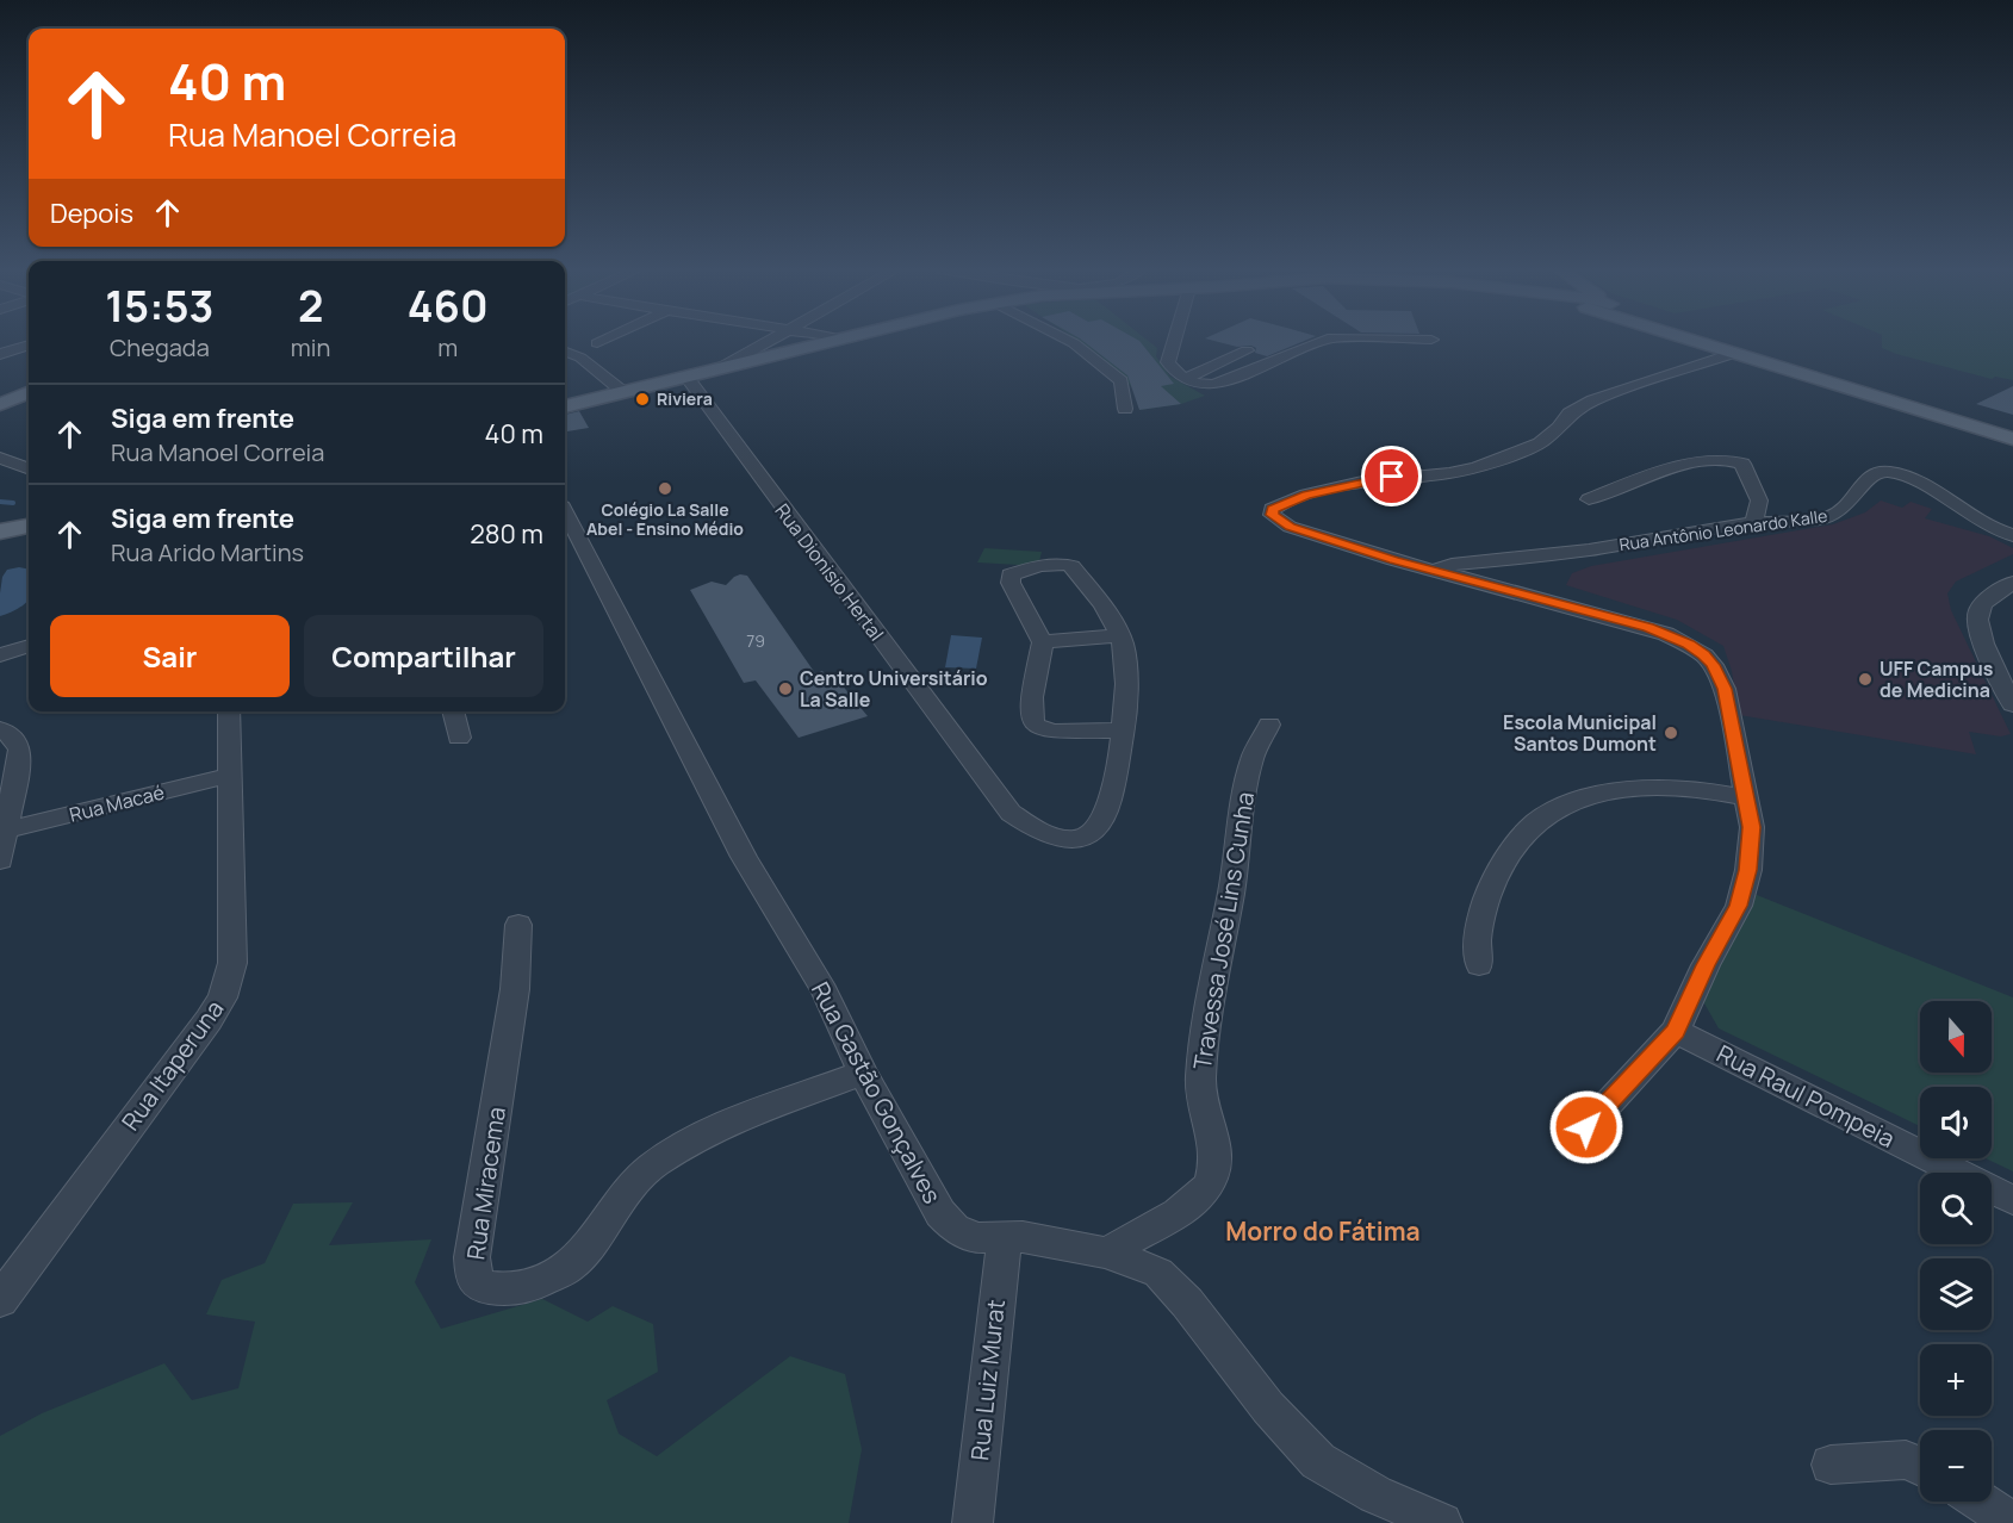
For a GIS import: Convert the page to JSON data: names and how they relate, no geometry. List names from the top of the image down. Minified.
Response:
{"streets":{"street":["Rua Antônio Leonardo Kalle","Rua Dionisio Hertal","Rua Macaé","Travessa José Lins Cunha","Rua Itaperuna","Rua Gastão Gonçalves","Rua Raul Pompeia","Rua Miracema","Rua Luiz Murat"]},"crossings":[["Rua Macaé","Rua Itaperuna"],["Travessa José Lins Cunha","Rua Gastão Gonçalves"],["Rua Gastão Gonçalves","Rua Miracema"],["Rua Gastão Gonçalves","Rua Luiz Murat"]],"districts":["Morro do Fátima"],"places":["Riviera","Colégio La Salle Abel - Ensino Médio","UFF Campus de Medicina","Centro Universitário La Salle","Escola Municipal Santos Dumont"],"house_numbers":["79"],"north":"bottom","page":{"turn":["40 m","Rua Manoel Correia"],"then":"Depois","eta":["15:53","Chegada","2","min","460","m"],"list":[{"name":"Siga em frente","note":"Rua Manoel Correia","value":"40 m"},{"name":"Siga em frente","note":"Rua Arido Martins","value":"280 m"}],"buttons":["Sair","Compartilhar"],"map_buttons":["+","−"]}}
